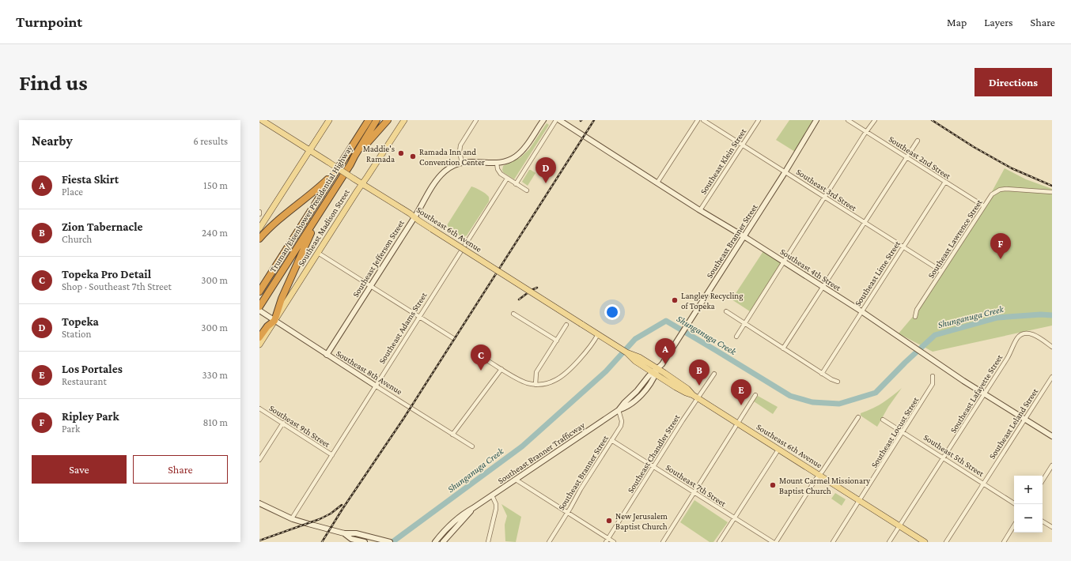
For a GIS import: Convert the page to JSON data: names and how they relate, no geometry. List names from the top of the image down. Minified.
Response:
{"streets":{"highway":["Truman/Eisenhower Presidential Highway"],"main road":["Southeast Madison Street","Southeast 6th Avenue"],"street":["Southeast 2nd Street","Southeast Klein Street","Southeast 3rd Street","Southeast Lawrence Street","Southeast Branner Street","Southeast Jefferson Street","Southeast 4th Street","Southeast Lime Street","Southeast Adams Street","Southeast 8th Avenue","Southeast Lafayette Street","Southeast Leland Street","Southeast 9th Street","Southeast Locust Street","Southeast Branner Trafficway","Southeast Chandler Street","Southeast 5th Street","Southeast 7th Street"]},"crossings":[["Southeast 2nd Street","Southeast Lawrence Street"],["Southeast 2nd Street","Southeast Lime Street"],["Southeast Klein Street","Southeast 3rd Street"],["Southeast Klein Street","Southeast 4th Street"],["Southeast 3rd Street","Southeast Lawrence Street"],["Southeast 3rd Street","Southeast Branner Street"],["Southeast 3rd Street","Southeast Lime Street"],["Southeast Madison Street","Southeast 6th Avenue"],["Southeast Madison Street","Southeast 8th Avenue"],["Southeast 6th Avenue","Southeast Branner Street"],["Southeast 6th Avenue","Southeast Jefferson Street"],["Southeast 6th Avenue","Southeast Lafayette Street"],["Southeast 6th Avenue","Southeast Locust Street"],["Southeast 6th Avenue","Southeast Chandler Street"],["Southeast Branner Street","Southeast 4th Street"],["Southeast Branner Street","Southeast Branner Trafficway"],["Southeast Branner Street","Southeast 7th Street"],["Southeast Jefferson Street","Southeast 8th Avenue"],["Southeast 4th Street","Southeast Lime Street"],["Southeast 4th Street","Southeast Lafayette Street"],["Southeast 4th Street","Southeast Leland Street"],["Southeast Adams Street","Southeast 8th Avenue"],["Southeast Adams Street","Southeast 9th Street"],["Southeast Lafayette Street","Southeast 5th Street"],["Southeast Leland Street","Southeast 5th Street"],["Southeast Locust Street","Southeast 5th Street"],["Southeast Chandler Street","Southeast 7th Street"]],"water":["Shunganuga Creek"],"places":["Maddie's Ramada","Ramada Inn and Convention Center","Langley Recycling of Topeka","Mount Carmel Missionary Baptist Church","New Jerusalem Baptist Church"],"page":{"header":"Turnpoint","nav":["Map","Layers","Share"],"buttons":["Directions",["Save","Share"]],"title":"Find us","heading":["Nearby","6 results"],"pins":["D","F","A","C","B","E"],"list":[{"mark":"A","name":"Fiesta Skirt","note":"Place","value":"150 m"},{"mark":"B","name":"Zion Tabernacle","note":"Church","value":"240 m"},{"mark":"C","name":"Topeka Pro Detail","note":"Shop · Southeast 7th Street","value":"300 m"},{"mark":"D","name":"Topeka","note":"Station","value":"300 m"},{"mark":"E","name":"Los Portales","note":"Restaurant","value":"330 m"},{"mark":"F","name":"Ripley Park","note":"Park","value":"810 m"}],"map_buttons":["+","−"]}}
